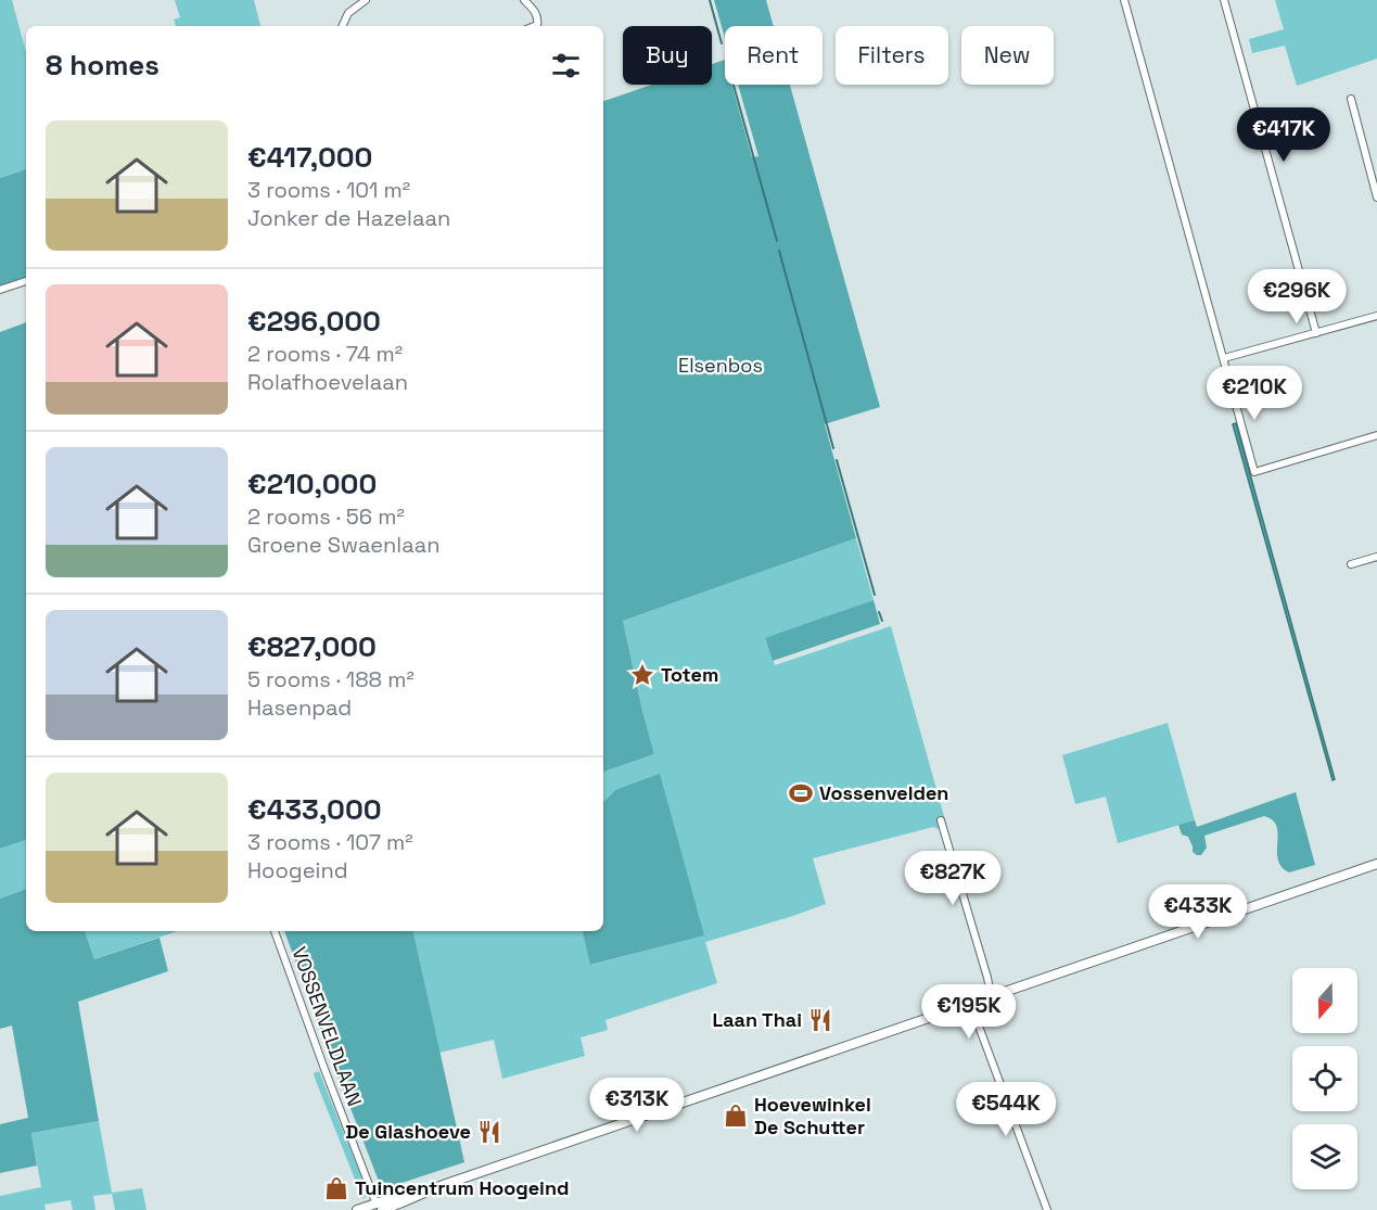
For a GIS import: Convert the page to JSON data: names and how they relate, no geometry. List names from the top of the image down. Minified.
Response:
{"streets":{"street":["VOSSENVELDLAAN"]},"parks":["Elsenbos"],"places":{"place":["Totem"],"sports":["Vossenvelden"],"restaurant":["Laan Thai","De Glashoeve"],"shop":["Hoevewinkel De Schutter","Tuincentrum Hoogeind"]},"north":"bottom","page":{"chip":["Buy","Rent","Filters","New"],"heading":"8 homes","list":[{"name":"€417,000","note":"3 rooms · 101 m² · Jonker de Hazelaan"},{"name":"€296,000","note":"2 rooms · 74 m² · Rolafhoevelaan"},{"name":"€210,000","note":"2 rooms · 56 m² · Groene Swaenlaan"},{"name":"€827,000","note":"5 rooms · 188 m² · Hasenpad"},{"name":"€433,000","note":"3 rooms · 107 m² · Hoogeind"}],"price":["€417K","€296K","€210K","€827K","€433K","€195K","€313K","€544K"]}}
